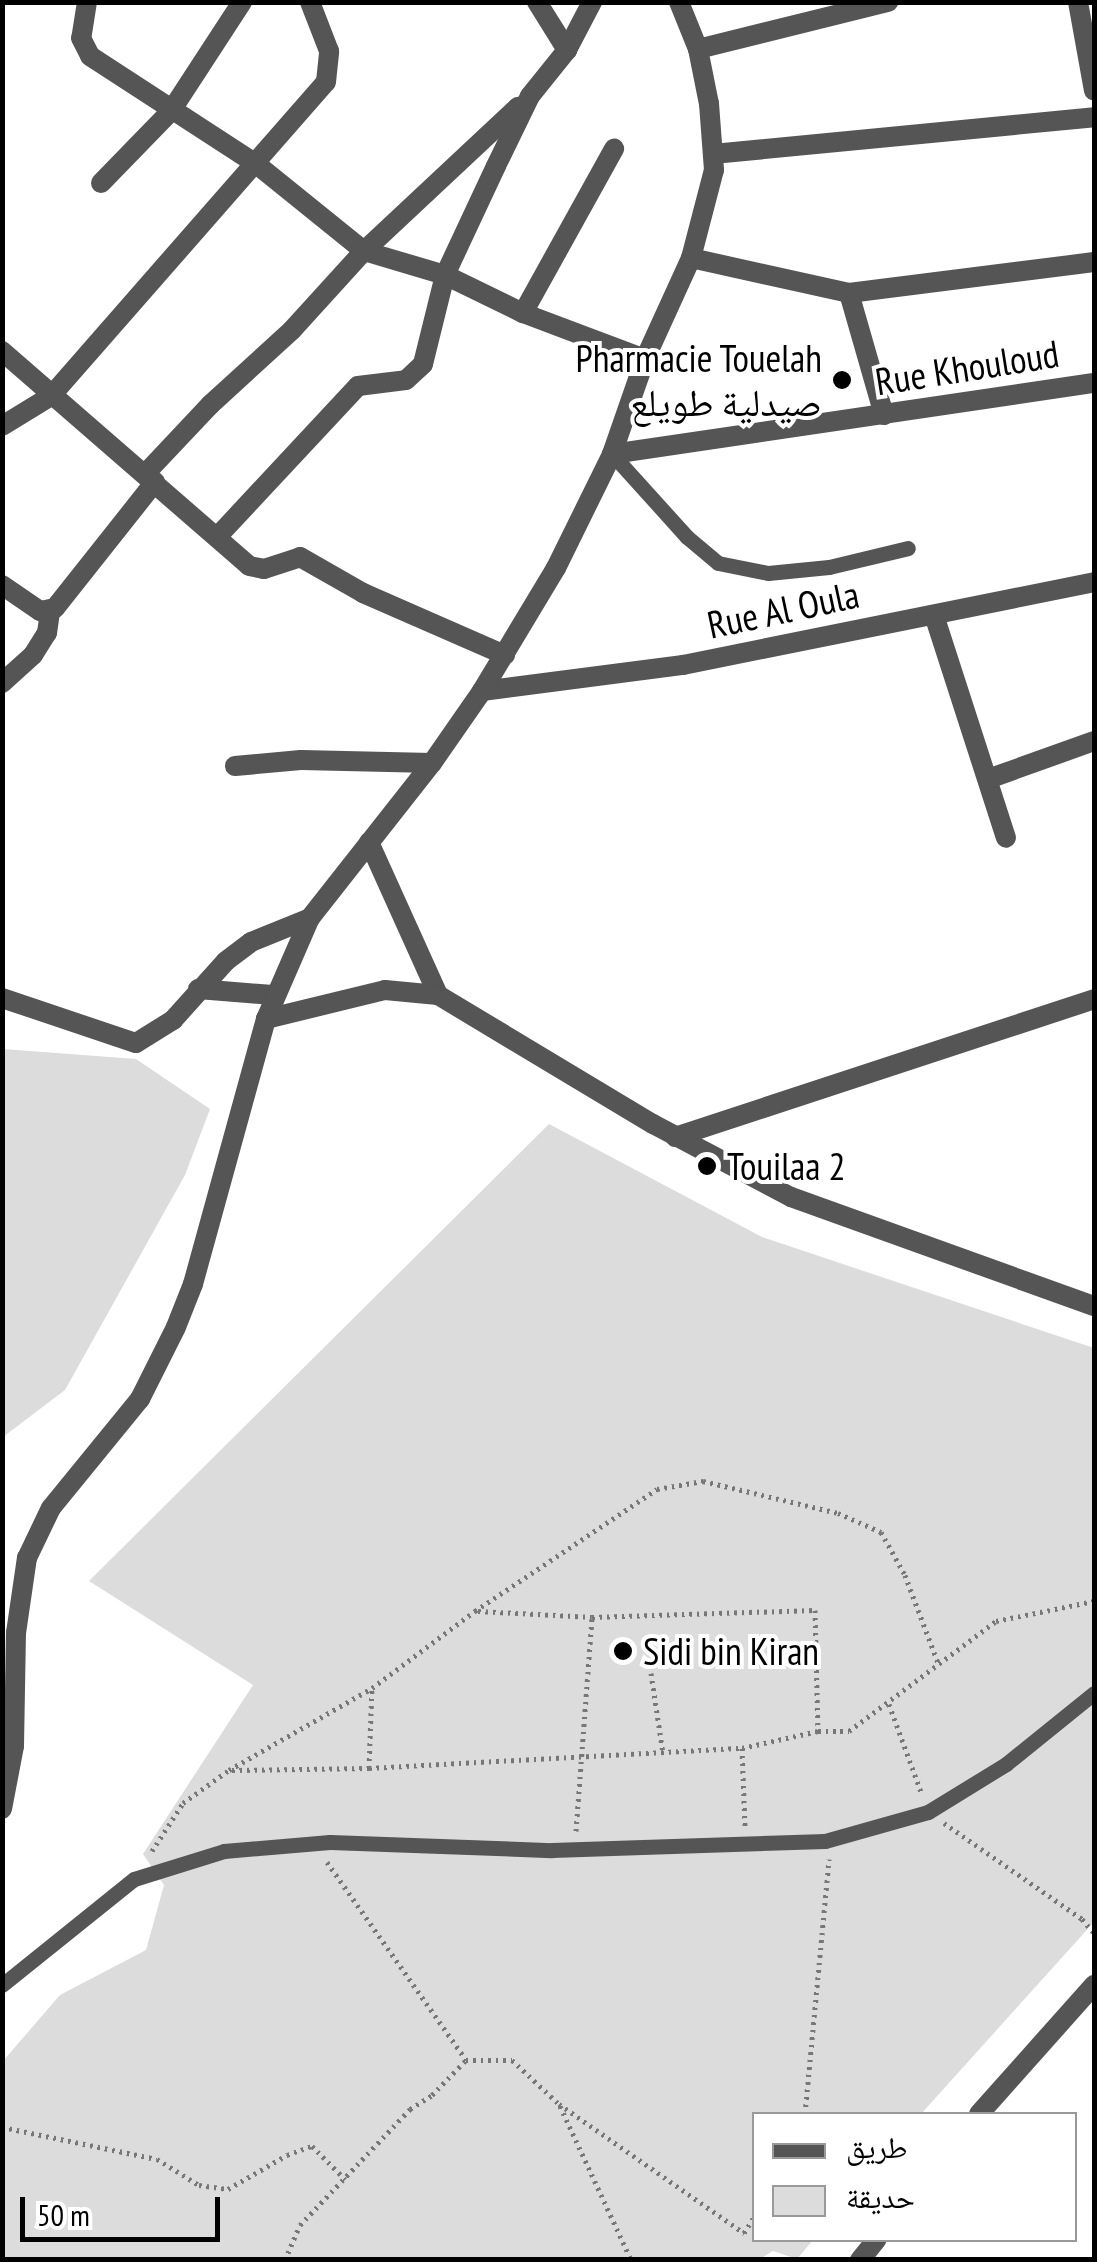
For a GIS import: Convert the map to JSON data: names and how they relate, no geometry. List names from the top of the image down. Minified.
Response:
{"streets":{"street":["Rue Khouloud","Rue Al Oula"]},"places":["Pharmacie Touelah صيدلية طويلع","Touilaa 2","Sidi bin Kiran"],"legend":["طريق","حديقة"],"scale_bar":"50 m"}
